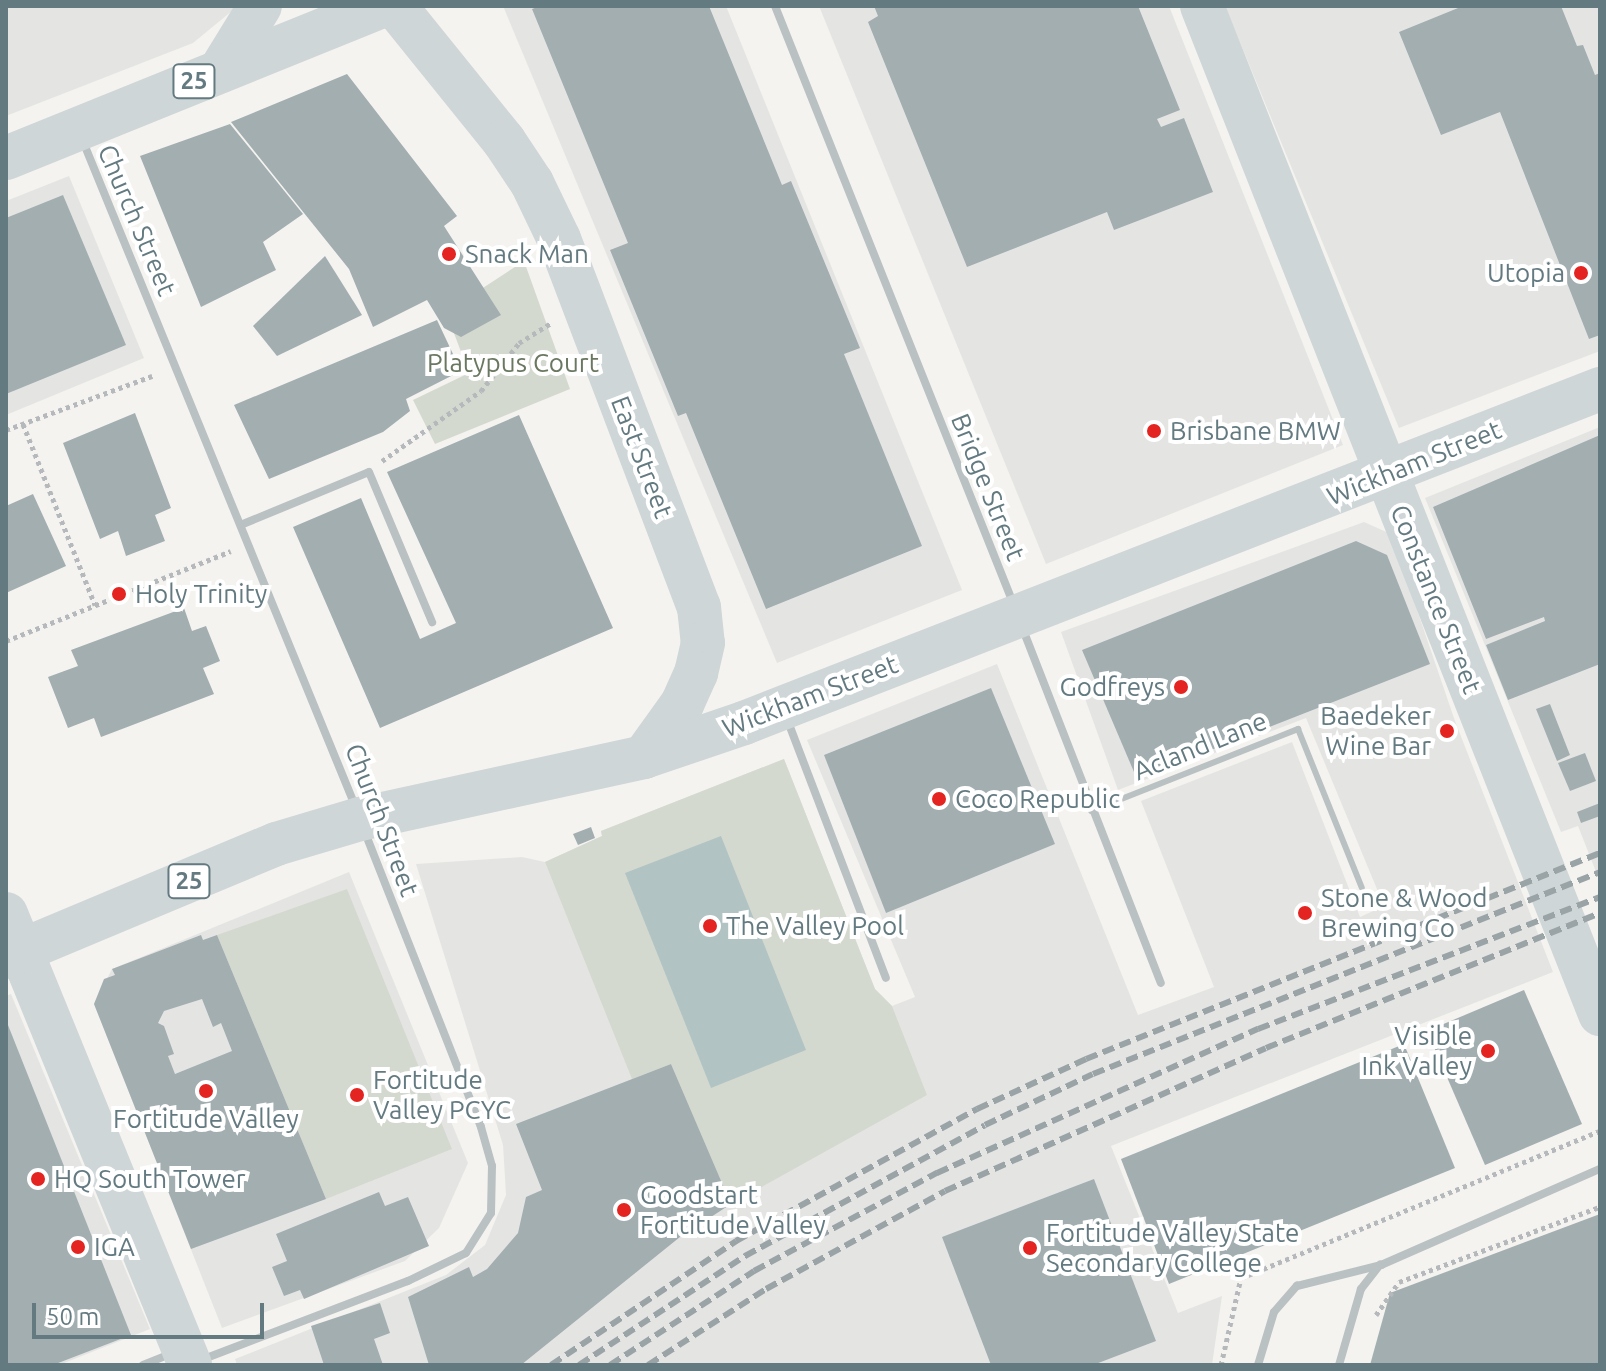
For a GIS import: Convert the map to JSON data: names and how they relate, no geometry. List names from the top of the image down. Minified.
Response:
{"streets":{"main road":["25","East Street","Wickham Street","Constance Street"],"street":["Church Street","Bridge Street"],"lane":["Acland Lane"]},"crossings":[["25","Church Street"],["Church Street","Wickham Street"],["East Street","Wickham Street"],["Wickham Street","Bridge Street"],["Wickham Street","Constance Street"],["Bridge Street","Acland Lane"]],"parks":["Platypus Court"],"places":["Snack Man","Utopia","Brisbane BMW","Holy Trinity","Godfreys","Baedeker Wine Bar","Coco Republic","Stone & Wood Brewing Co","The Valley Pool","Visible Ink Valley","Fortitude Valley","Fortitude Valley PCYC","HQ South Tower","Goodstart Fortitude Valley","IGA","Fortitude Valley State Secondary College"],"scale_bar":"50 m"}
